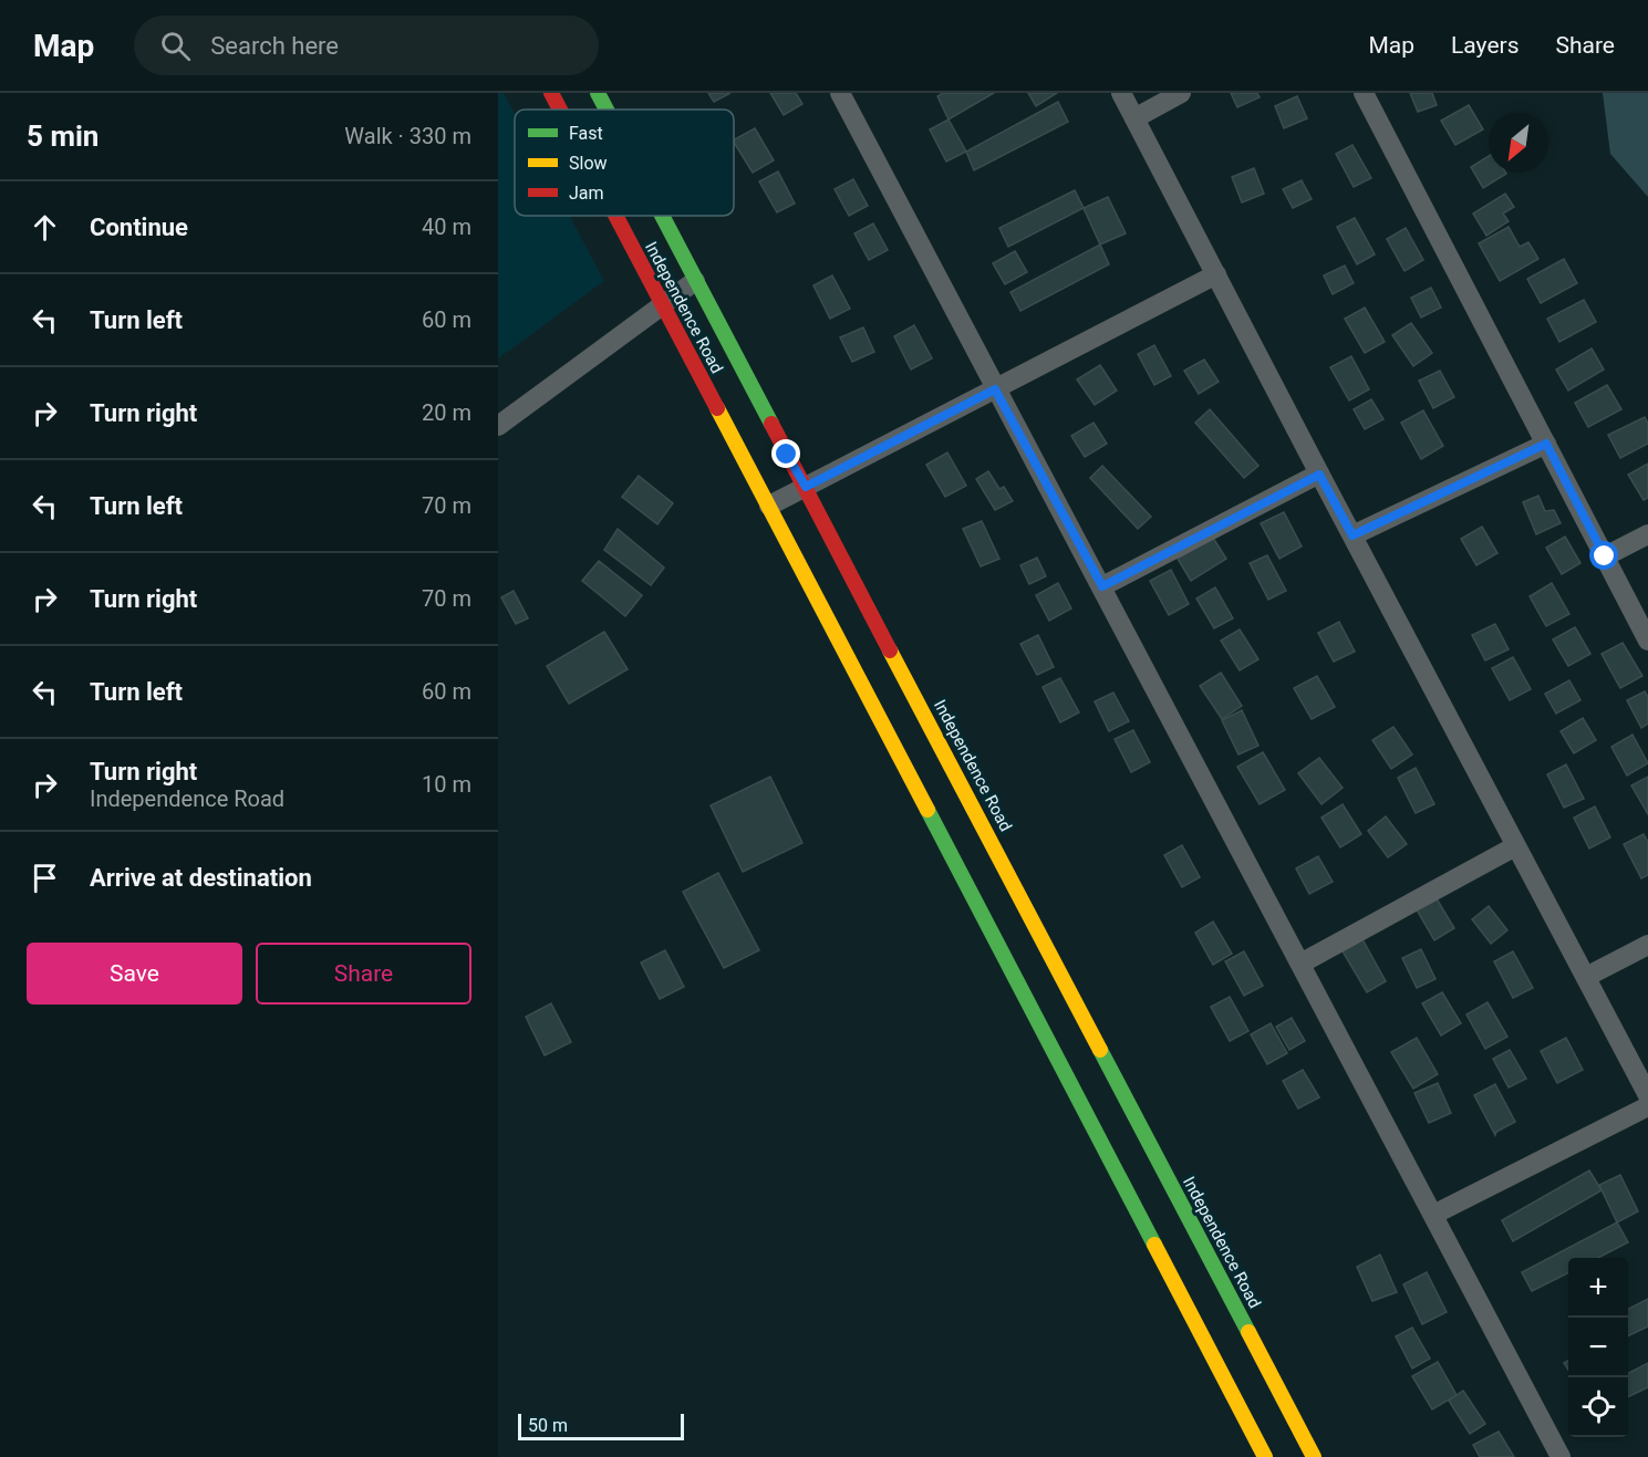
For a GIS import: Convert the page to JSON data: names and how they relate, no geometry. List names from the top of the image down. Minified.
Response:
{"streets":{"main road":["Independence Road"]},"legend":["Fast","Slow","Jam"],"scale_bar":"50 m","north":"bottom left","page":{"header":"Map","search":"Search here","nav":["Map","Layers","Share"],"heading":["5 min","Walk · 330 m"],"list":[["Continue","40 m"],["Turn left","60 m"],["Turn right","20 m"],["Turn left","70 m"],["Turn right","70 m"],["Turn left","60 m"],["Turn right","Independence Road","10 m"],"Arrive at destination"],"buttons":["Save","Share"],"map_buttons":["+","−"],"scale":"50 m"}}
